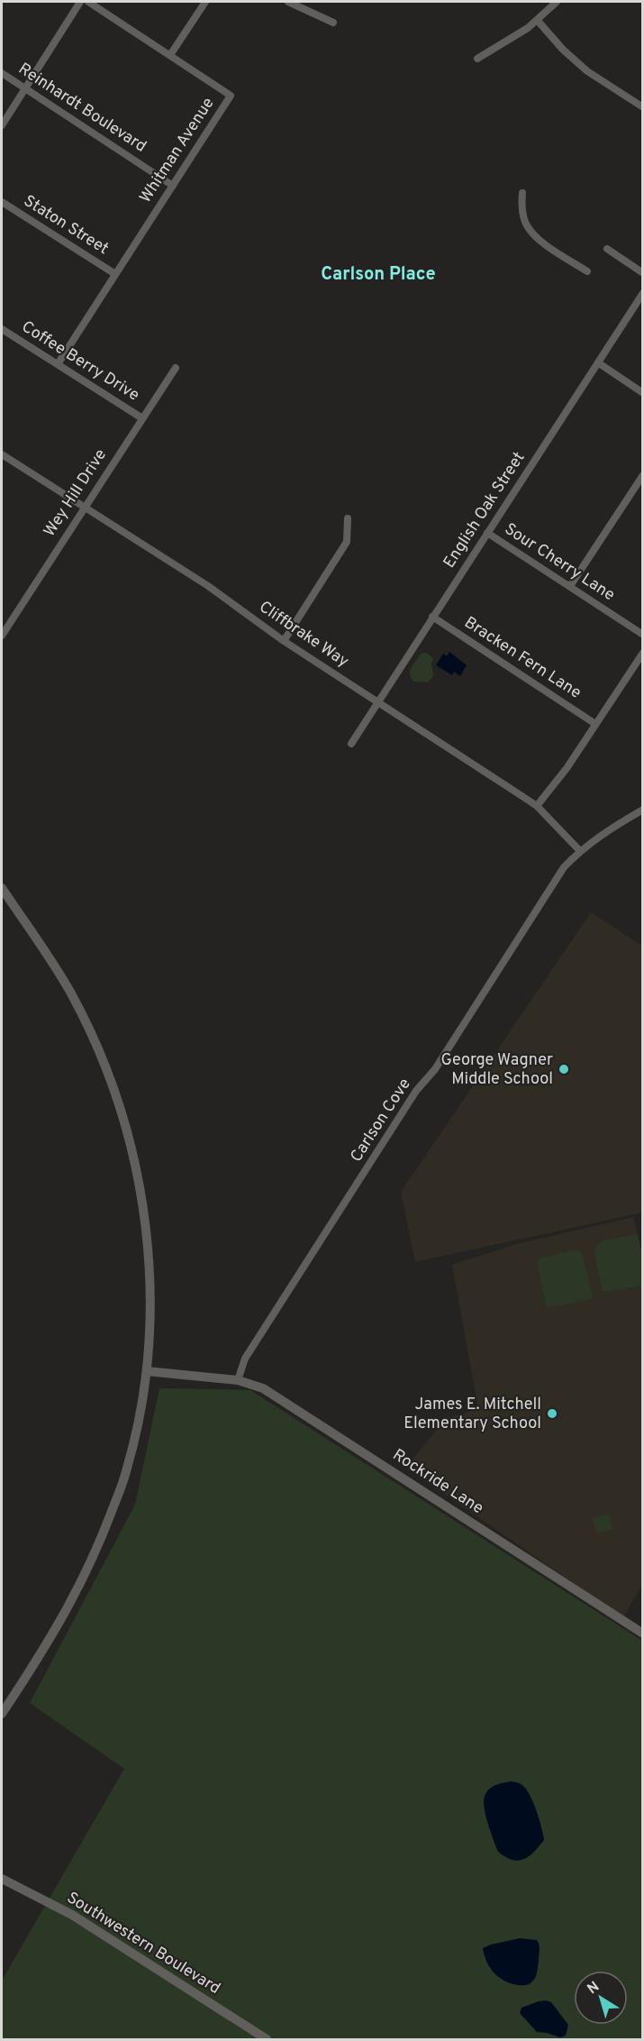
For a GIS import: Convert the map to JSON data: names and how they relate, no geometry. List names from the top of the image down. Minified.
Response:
{"streets":{"main road":["Rockride Lane","Southwestern Boulevard"],"street":["Reinhardt Boulevard","Whitman Avenue","Staton Street","Coffee Berry Drive","Wey Hill Drive","English Oak Street","Sour Cherry Lane","Cliffbrake Way","Bracken Fern Lane","Carlson Cove"]},"crossings":[["Reinhardt Boulevard","Whitman Avenue"],["Whitman Avenue","Staton Street"],["Whitman Avenue","Coffee Berry Drive"],["Coffee Berry Drive","Wey Hill Drive"],["Wey Hill Drive","Cliffbrake Way"],["English Oak Street","Sour Cherry Lane"],["English Oak Street","Cliffbrake Way"],["English Oak Street","Bracken Fern Lane"],["Cliffbrake Way","Carlson Cove"],["Carlson Cove","Rockride Lane"]],"districts":["Carlson Place"],"places":["George Wagner Middle School","James E. Mitchell Elementary School"],"north":"top left"}
